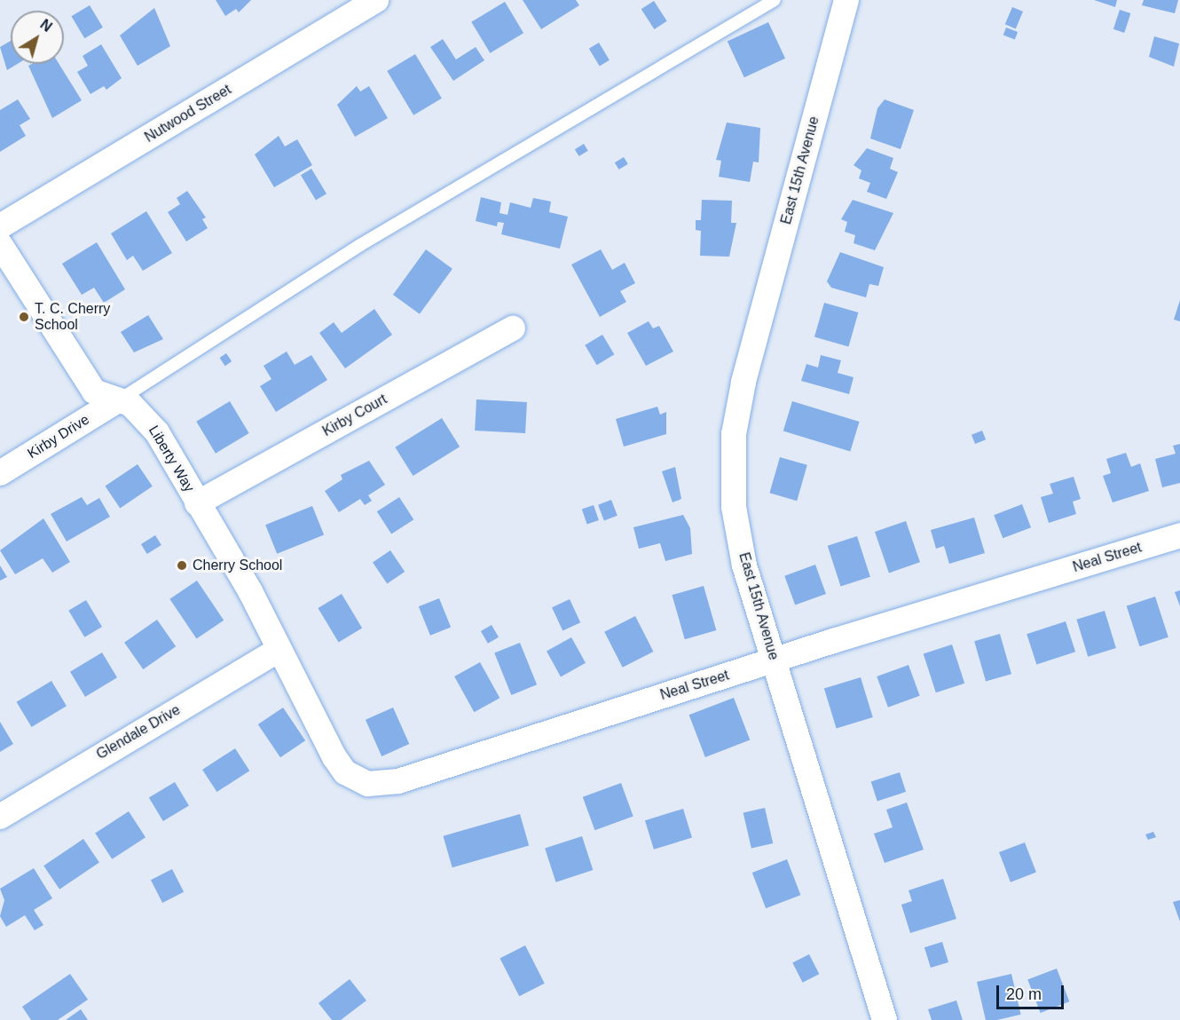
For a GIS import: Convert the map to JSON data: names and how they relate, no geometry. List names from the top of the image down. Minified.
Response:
{"streets":{"street":["Nutwood Street","East 15th Avenue","Kirby Court","Kirby Drive","Liberty Way","Neal Street","Glendale Drive"]},"crossings":[["East 15th Avenue","Neal Street"],["Kirby Court","Liberty Way"],["Kirby Drive","Liberty Way"],["Liberty Way","Neal Street"],["Liberty Way","Glendale Drive"],["Neal Street","Glendale Drive"]],"places":["T. C. Cherry School","Cherry School"],"scale_bar":"20 m","north":"top right"}
